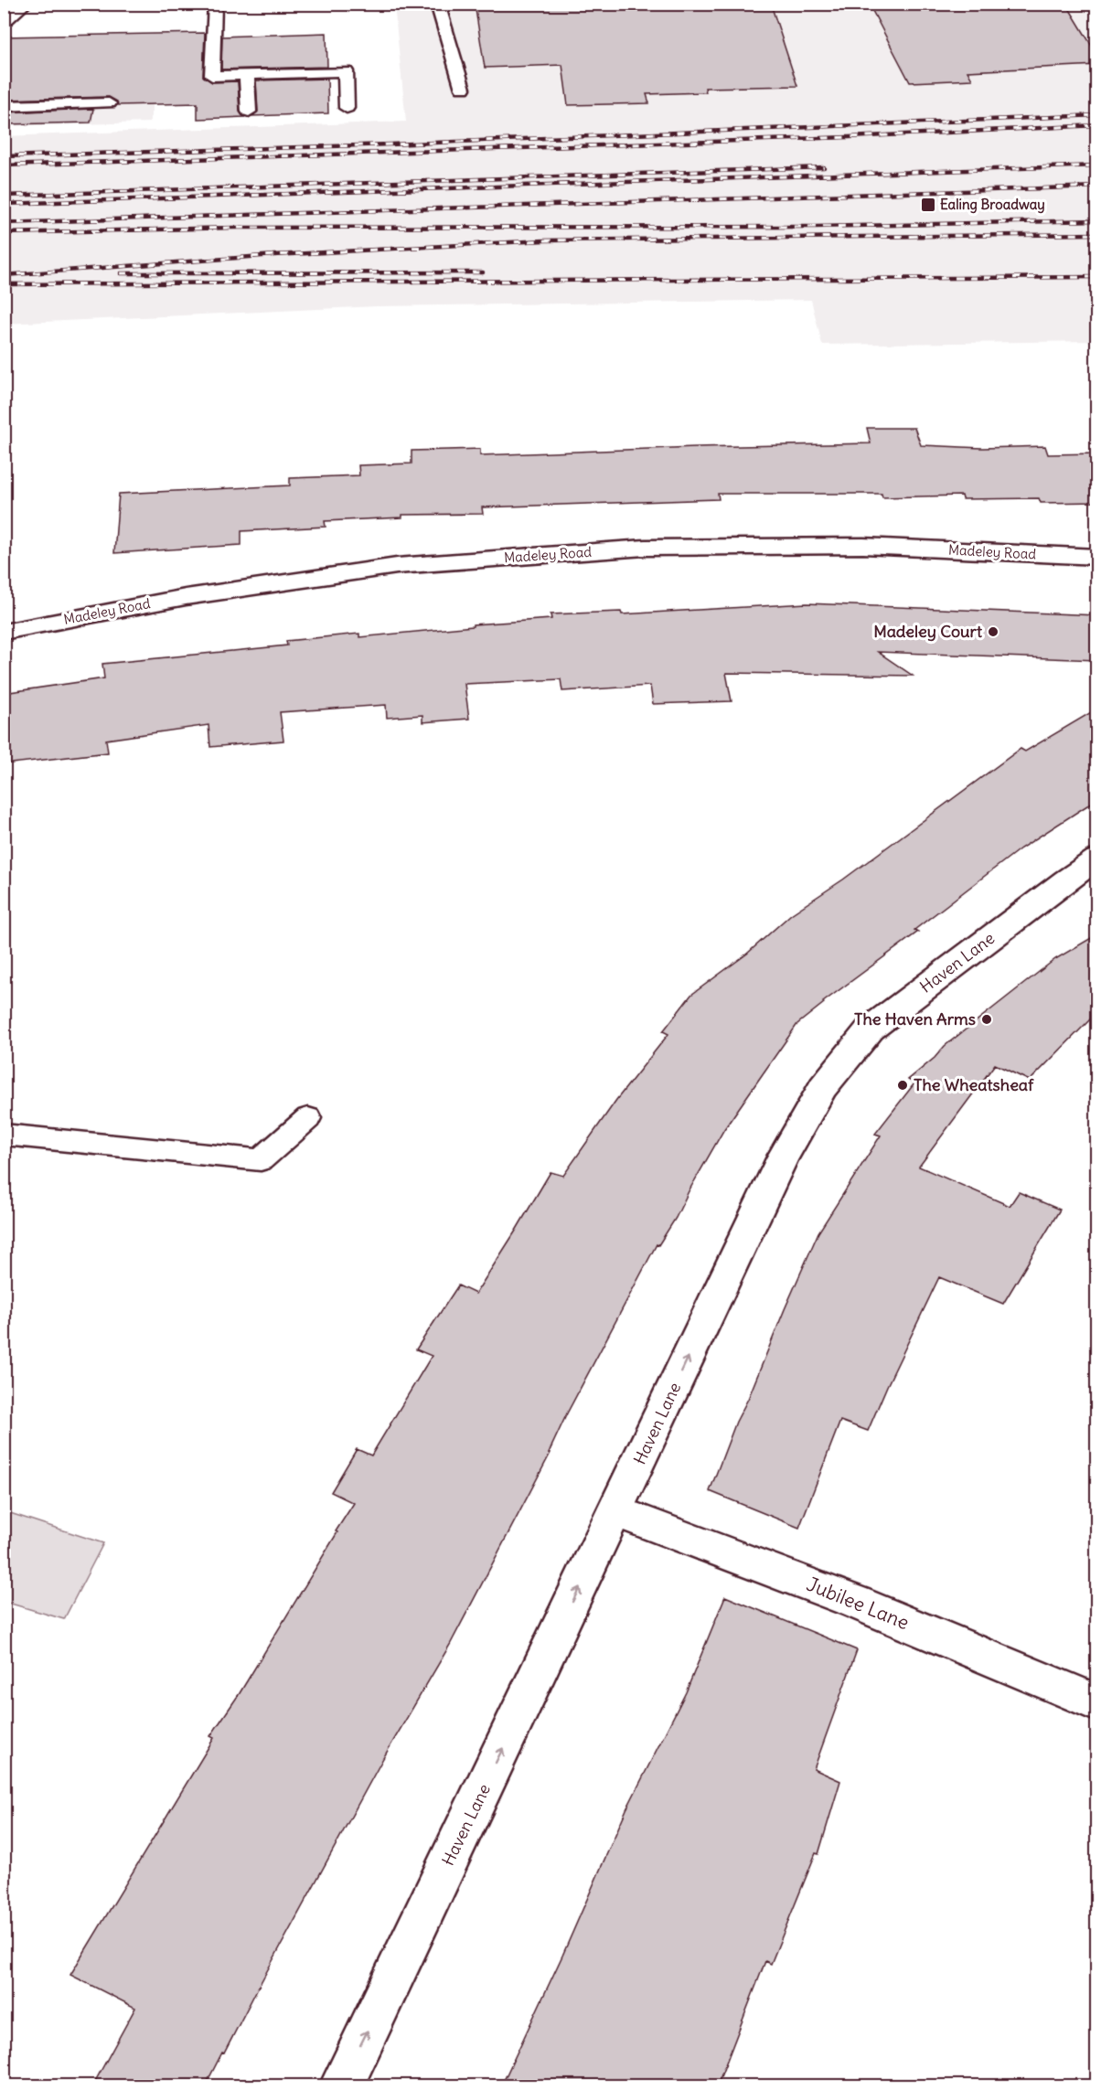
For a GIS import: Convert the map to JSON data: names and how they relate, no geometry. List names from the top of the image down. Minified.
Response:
{"streets":{"street":["Madeley Road","Haven Lane","Jubilee Lane"]},"crossings":[["Haven Lane","Jubilee Lane"]],"one_way":["Haven Lane"],"places":{"transit":["Ealing Broadway"],"other":["Madeley Court","The Haven Arms","The Wheatsheaf"]}}
